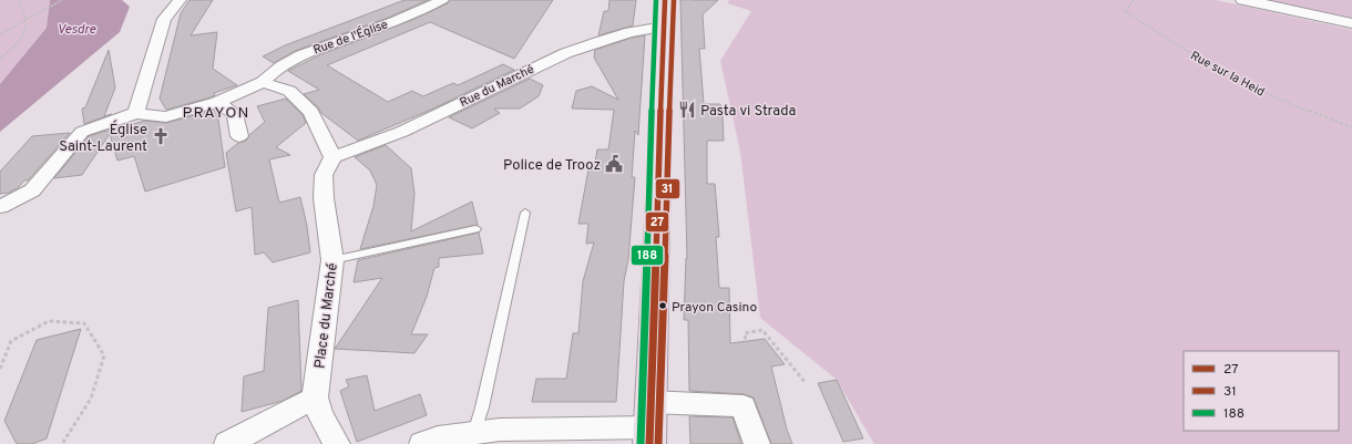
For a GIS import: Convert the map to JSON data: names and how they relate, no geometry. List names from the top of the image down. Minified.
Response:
{"streets":{"street":["Rue de l'Église","Rue du Marché","Place du Marché"],"path":["Rue sur la Heid"]},"crossings":[["Rue du Marché","Place du Marché"]],"districts":["PRAYON"],"water":["Vesdre"],"places":{"restaurant":["Pasta vi Strada"],"church":["Église Saint-Laurent"],"public building":["Police de Trooz"],"other":["Prayon Casino"]},"lines":["transit line 27","transit line 31","transit line 188"],"legend":["27","31","188"]}
